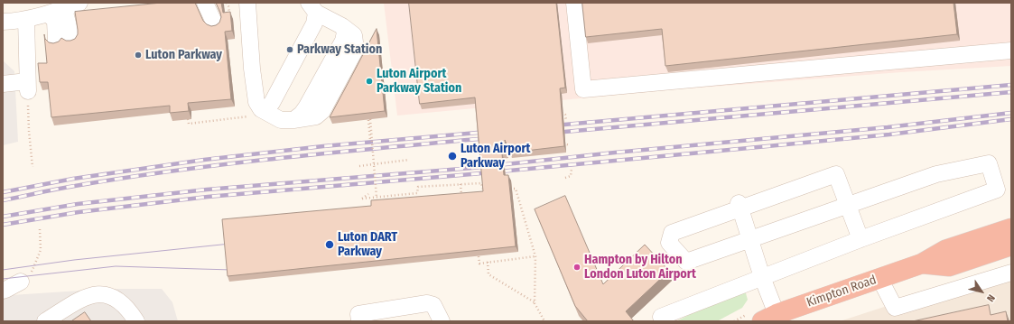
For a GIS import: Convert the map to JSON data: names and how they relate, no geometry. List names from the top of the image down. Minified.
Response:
{"streets":{"highway":["Kimpton Road"]},"places":["Parkway Station","Luton Parkway","Luton Airport Parkway Station","Luton Airport Parkway","Luton DART Parkway","Hampton by Hilton London Luton Airport"],"north":"bottom right"}
